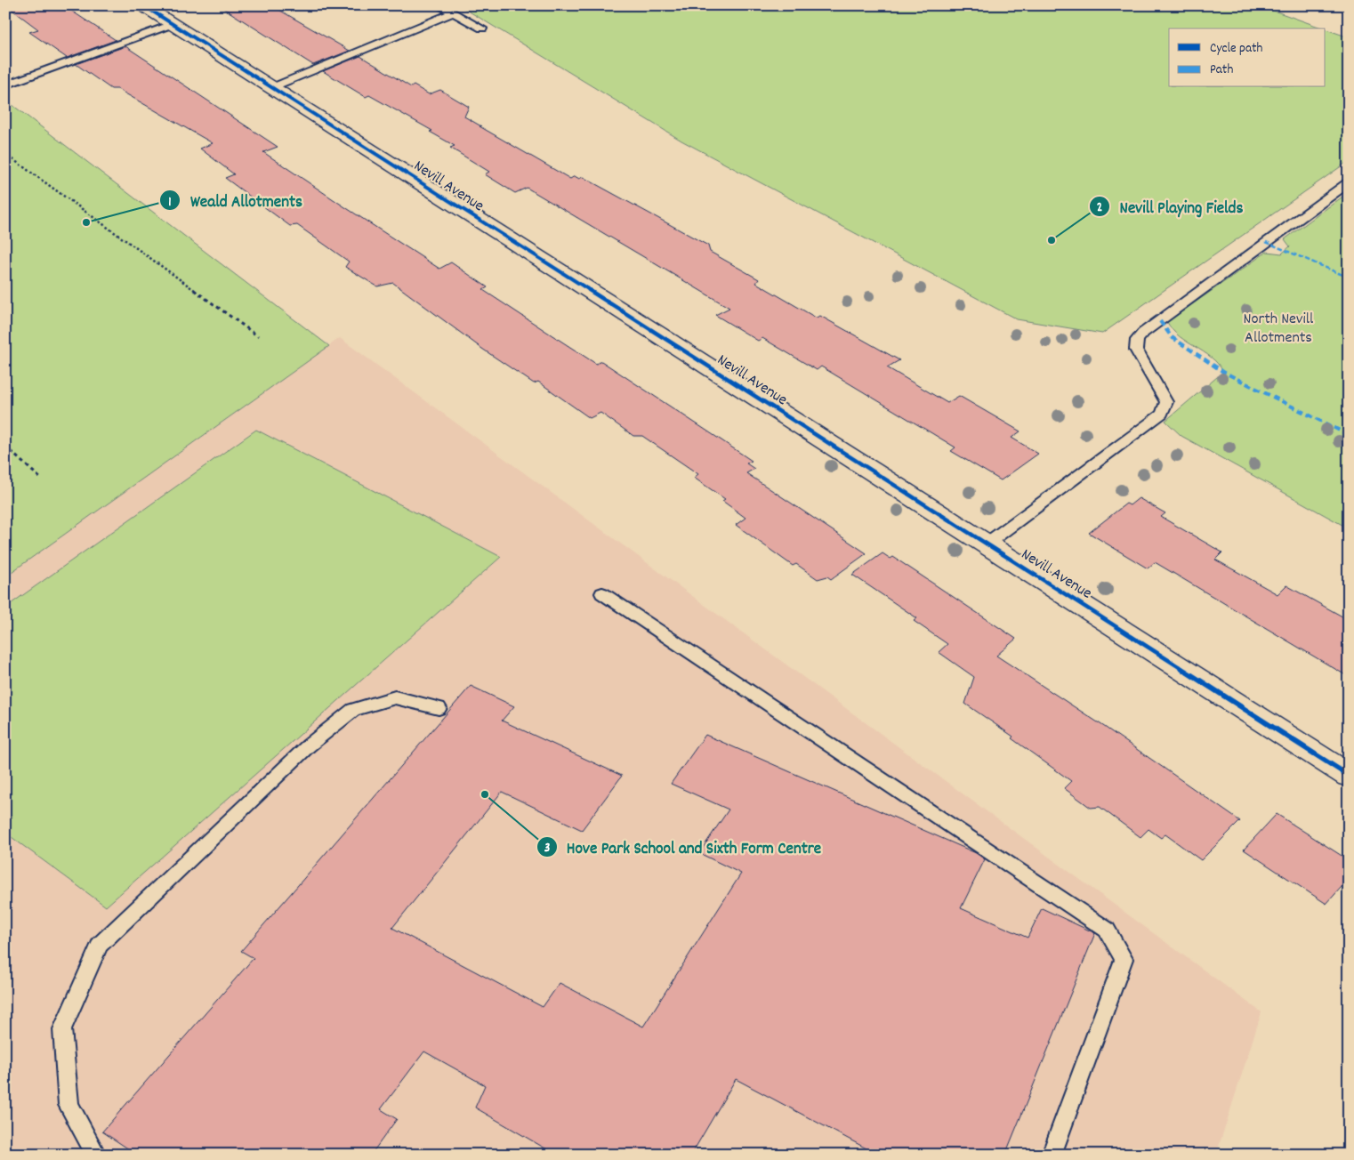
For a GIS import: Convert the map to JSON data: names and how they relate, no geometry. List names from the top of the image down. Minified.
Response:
{"streets":{"street":["Nevill Avenue"]},"parks":["North Nevill Allotments"],"places":["Weald Allotments","Nevill Playing Fields","Hove Park School and Sixth Form Centre"],"legend":["Cycle path","Path"]}
